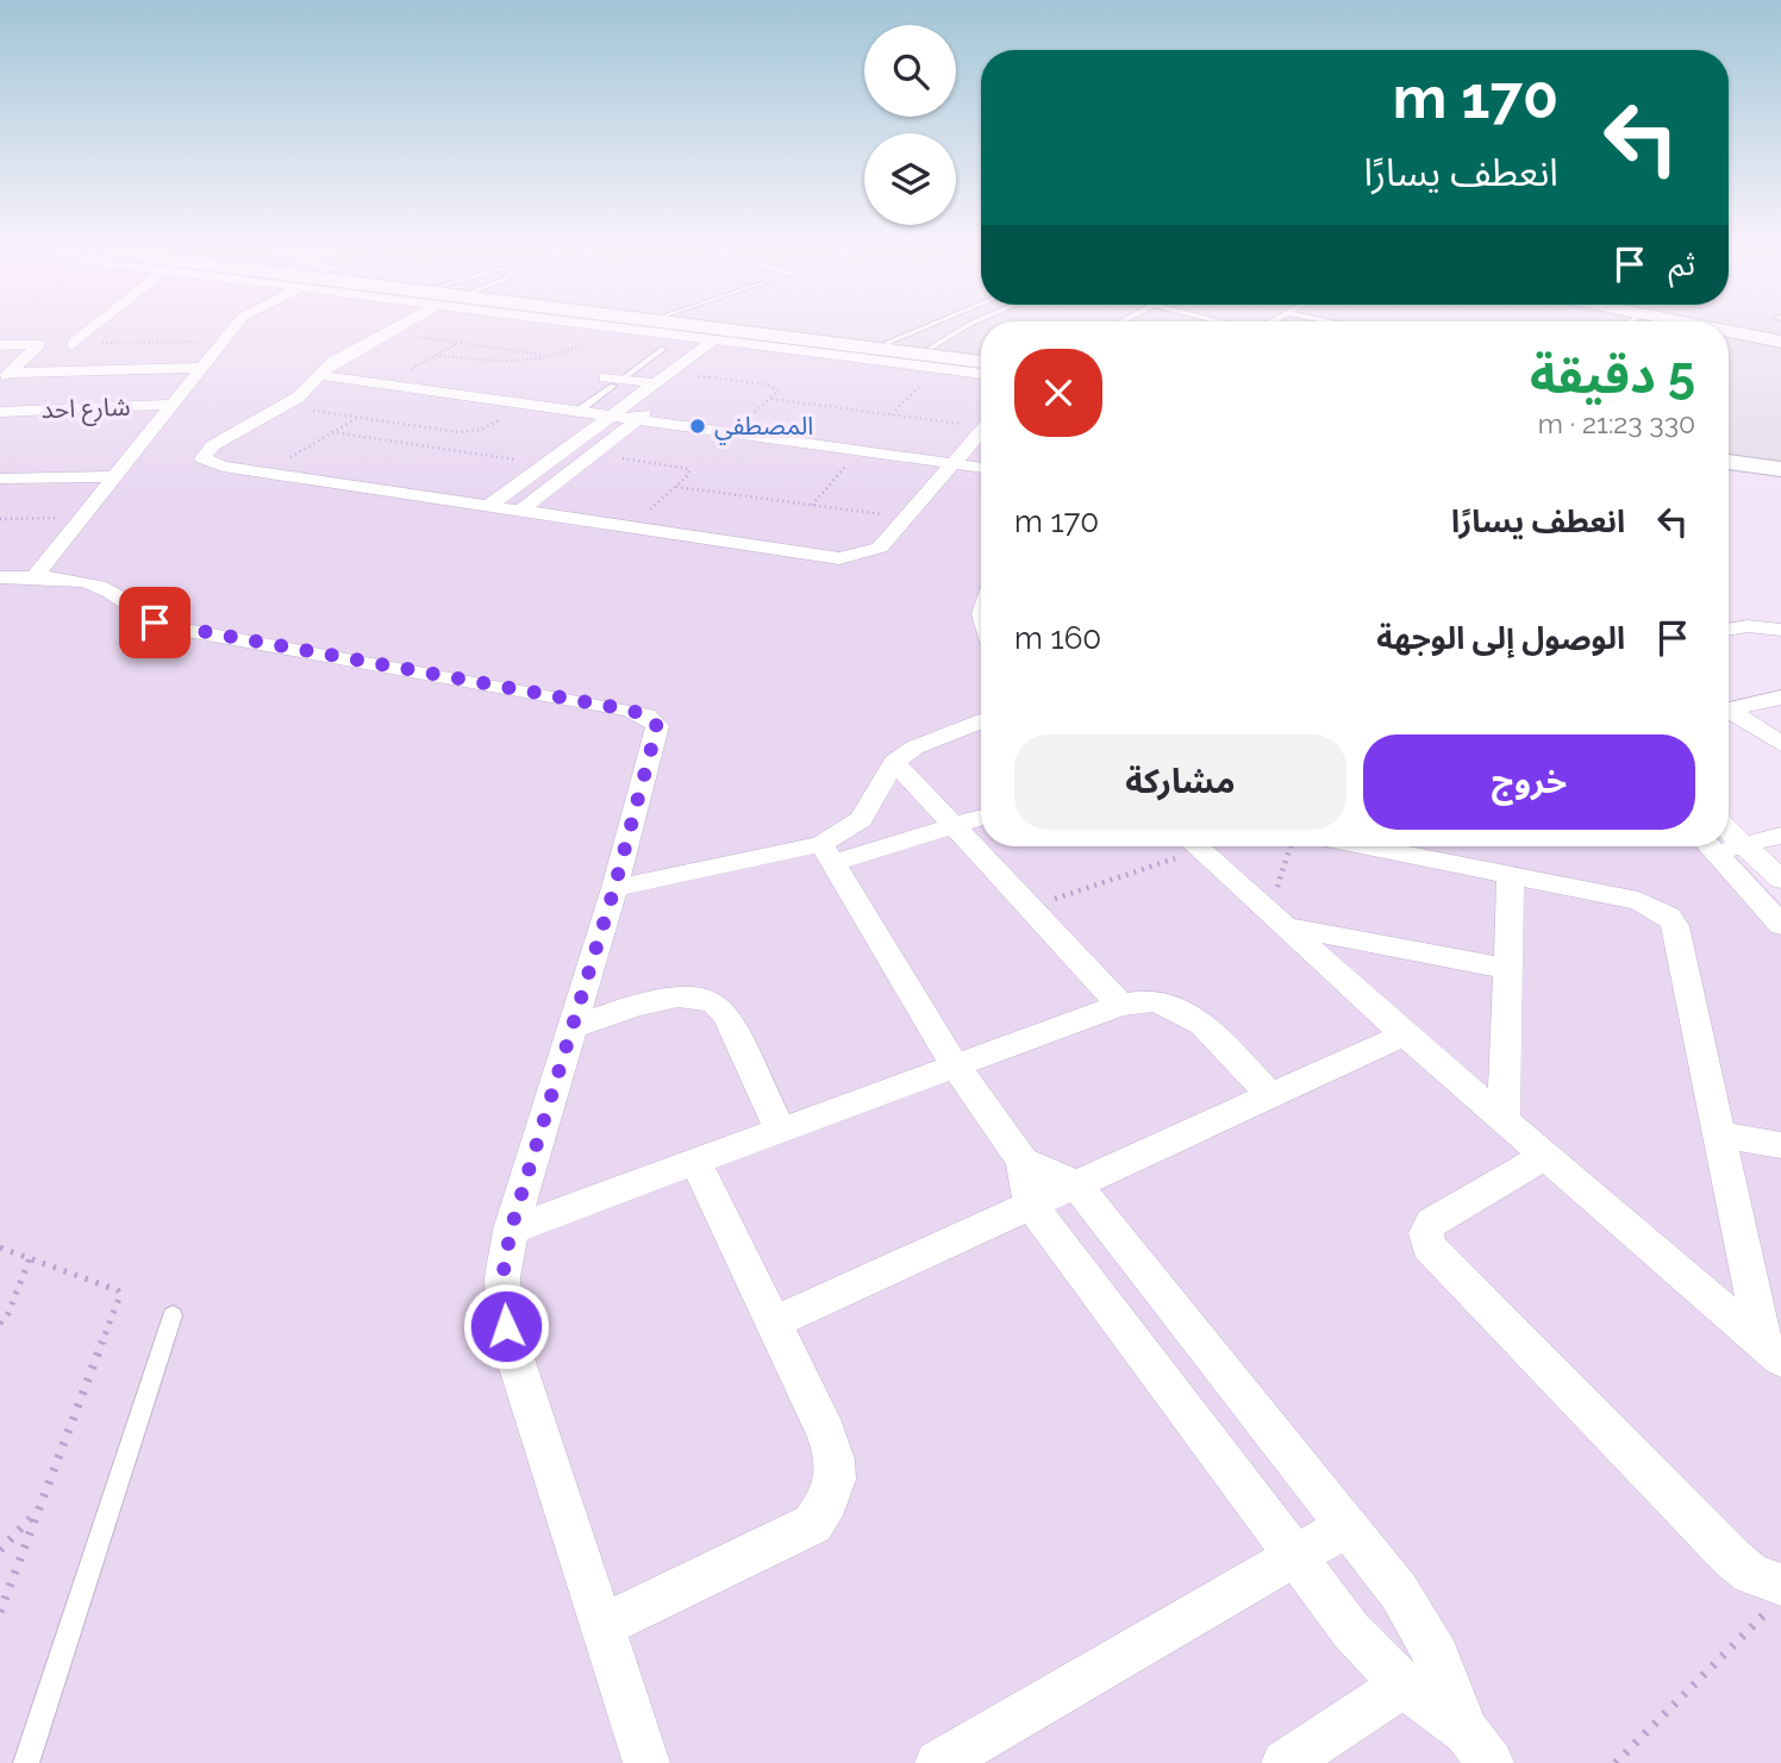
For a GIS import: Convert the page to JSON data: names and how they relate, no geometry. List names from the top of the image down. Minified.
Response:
{"streets":{"street":["شارع احد"]},"places":["المصطفي"],"page":{"turn":["170 m","انعطف يسارًا"],"then":"ثم","heading":["5 دقيقة","330 m · 21:23"],"list":[{"name":"انعطف يسارًا","value":"170 m"},{"name":"الوصول إلى الوجهة","value":"160 m"}],"buttons":["خروج","مشاركة"]}}
